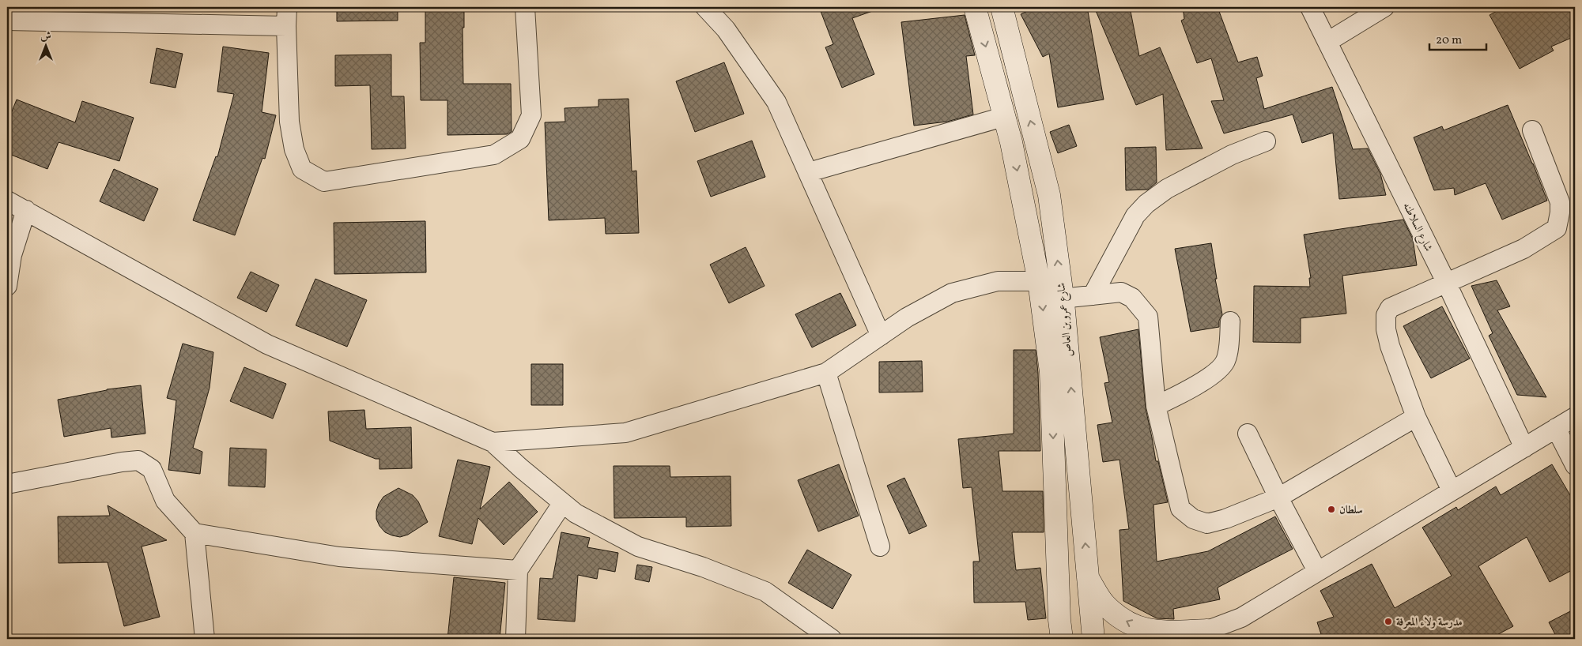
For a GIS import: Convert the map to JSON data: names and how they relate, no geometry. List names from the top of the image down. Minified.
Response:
{"streets":{"street":["شارع السلاطنه","شارع عمرو بن العاص"]},"places":["سلطان","مدرسة ولاء المعرفة"],"scale_bar":"20 m","north":"top"}
